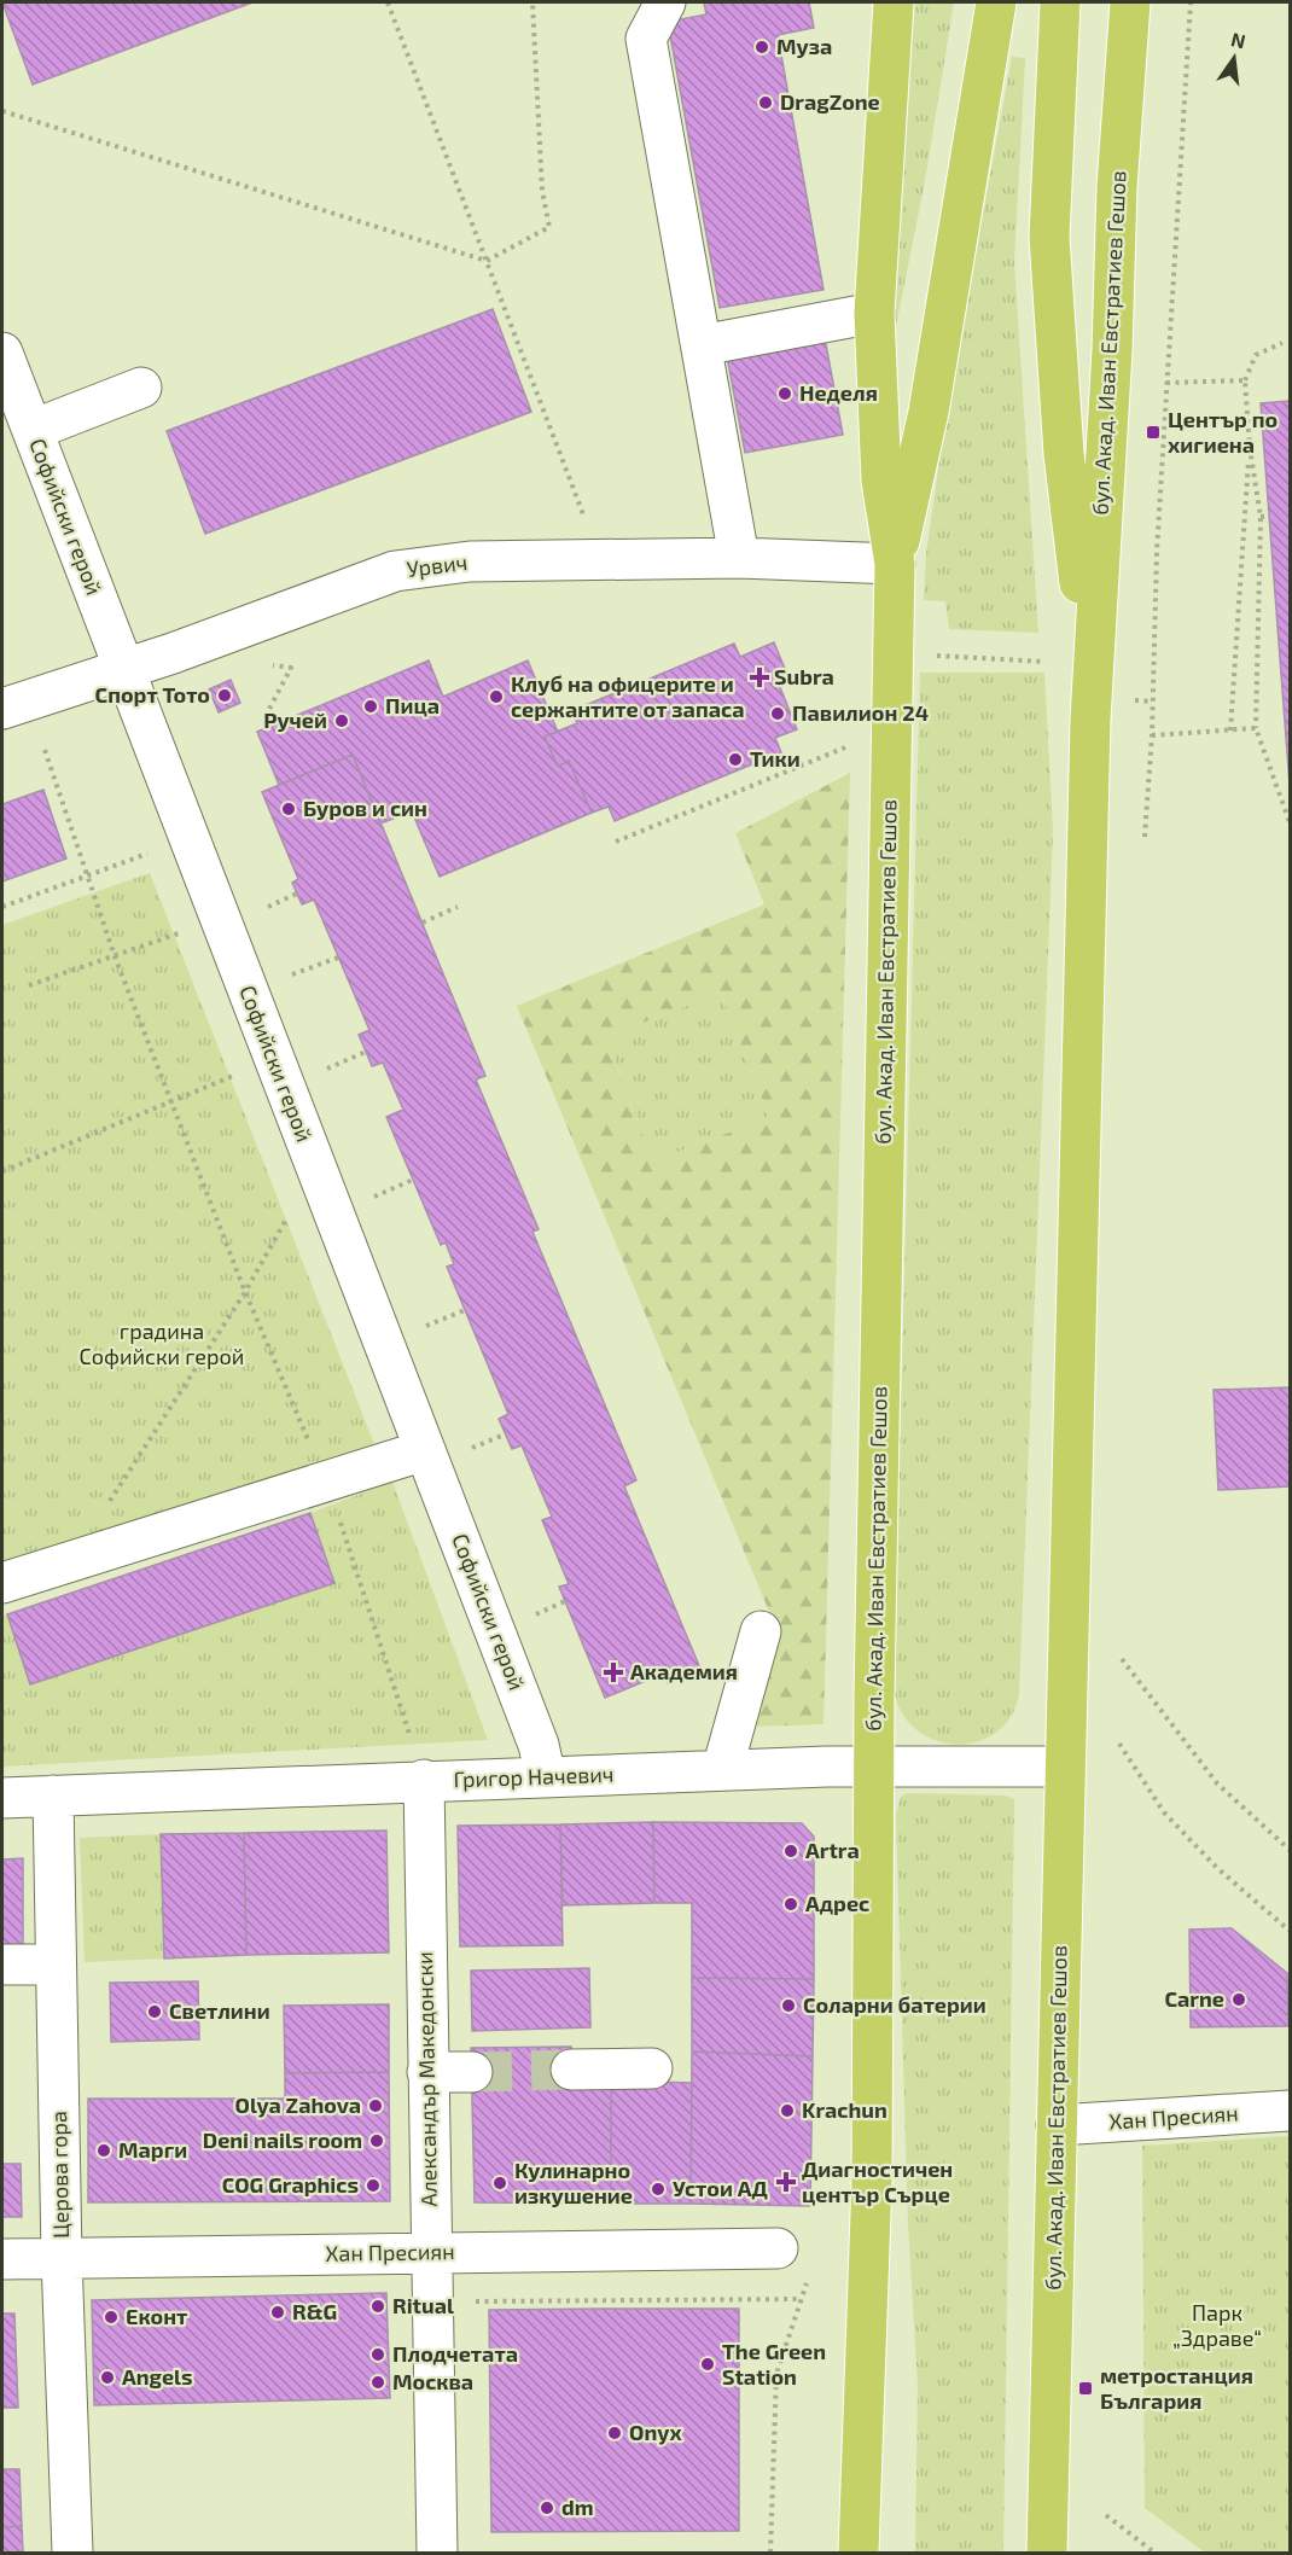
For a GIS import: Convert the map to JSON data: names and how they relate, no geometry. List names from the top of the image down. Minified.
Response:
{"streets":{"main road":["бул. Акад. Иван Евстратиев Гешов"],"street":["Софийски герой","Урвич","Григор Начевич","Александър Македонски","Хан Пресиян","Церова гора"]},"crossings":[["бул. Акад. Иван Евстратиев Гешов","Урвич"],["бул. Акад. Иван Евстратиев Гешов","Григор Начевич"],["бул. Акад. Иван Евстратиев Гешов","Хан Пресиян"],["Софийски герой","Урвич"],["Софийски герой","Григор Начевич"],["Григор Начевич","Александър Македонски"],["Григор Начевич","Церова гора"],["Александър Македонски","Хан Пресиян"],["Хан Пресиян","Церова гора"]],"parks":["градина Софийски герой","Парк „Здраве“"],"places":{"other":["Муза","DragZone","Неделя","Спорт Тото","Клуб на офицерите и сержантите от запаса","Пица","Павилион 24","Ручей","Тики","Буров и син","Artra","Адрес","Carne","Соларни батерии","Светлини","Olya Zahova","Krachun","Deni nails room","Марги","Кулинарно изкушение","COG Graphics","Устои АД","Ritual","R&G","Еконт","Плодчетата","The Green Station","Angels","Москва","Onyx","dm"],"transit":["Център по хигиена","метростанция България"],"health":["Subra","Академия","Диагностичен център Сърце"]},"north":"top"}
